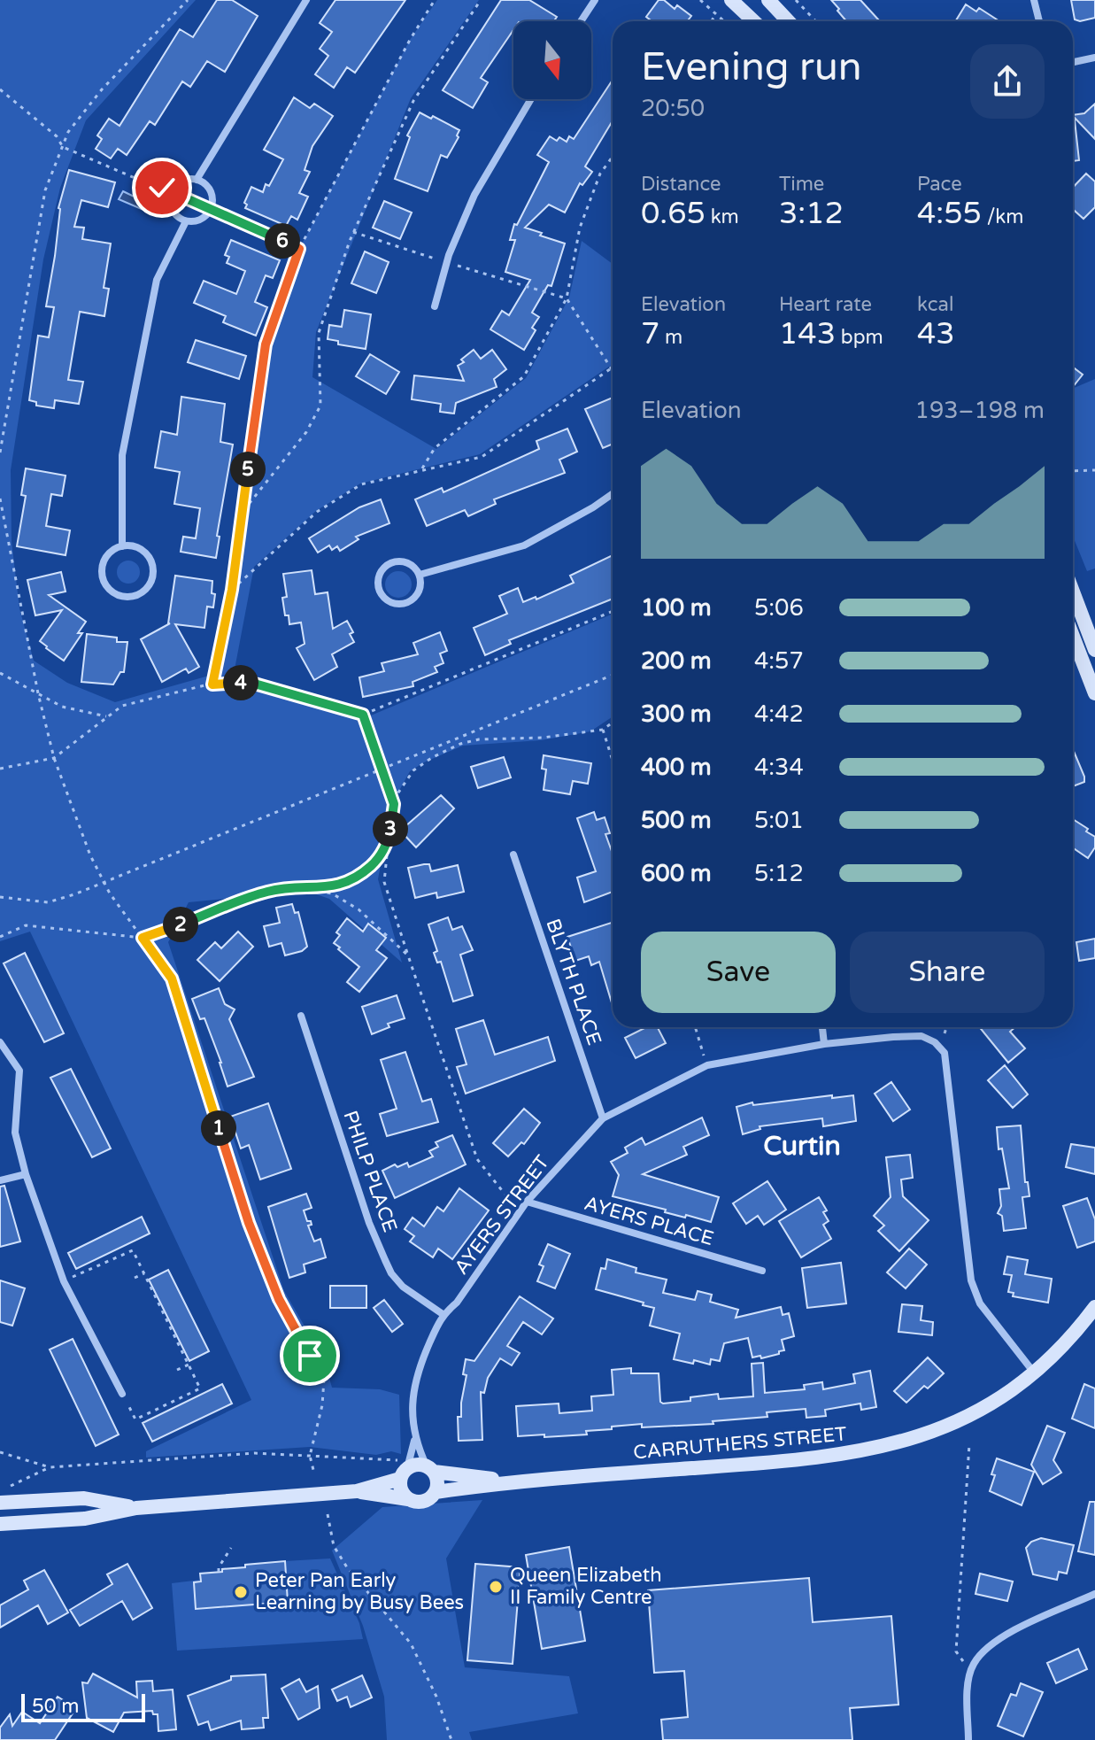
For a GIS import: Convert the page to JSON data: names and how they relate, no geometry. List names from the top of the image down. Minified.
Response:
{"streets":{"main road":["CARRUTHERS STREET"],"street":["BLYTH PLACE","PHILP PLACE","AYERS STREET","AYERS PLACE"]},"crossings":[["BLYTH PLACE","AYERS STREET"],["PHILP PLACE","AYERS STREET"],["AYERS STREET","AYERS PLACE"],["AYERS STREET","CARRUTHERS STREET"]],"districts":["Curtin"],"places":["Queen Elizabeth II Family Centre","Peter Pan Early Learning by Busy Bees"],"scale_bar":"50 m","north":"bottom","page":{"heading":["Evening run","20:50"],"stats":[["Distance","0.65 km"],["Time","3:12"],["Pace","4:55 /km"],["Elevation","7 m"],["Heart rate","143 bpm"],["kcal","43"]],"pins":["6","5","4","3","2","1"],"chart":["Elevation","193–198 m"],"list":[{"name":"100 m","note":"5:06"},{"name":"200 m","note":"4:57"},{"name":"300 m","note":"4:42"},{"name":"400 m","note":"4:34"},{"name":"500 m","note":"5:01"},{"name":"600 m","note":"5:12"}],"buttons":["Save","Share"],"scale":"50 m"}}
